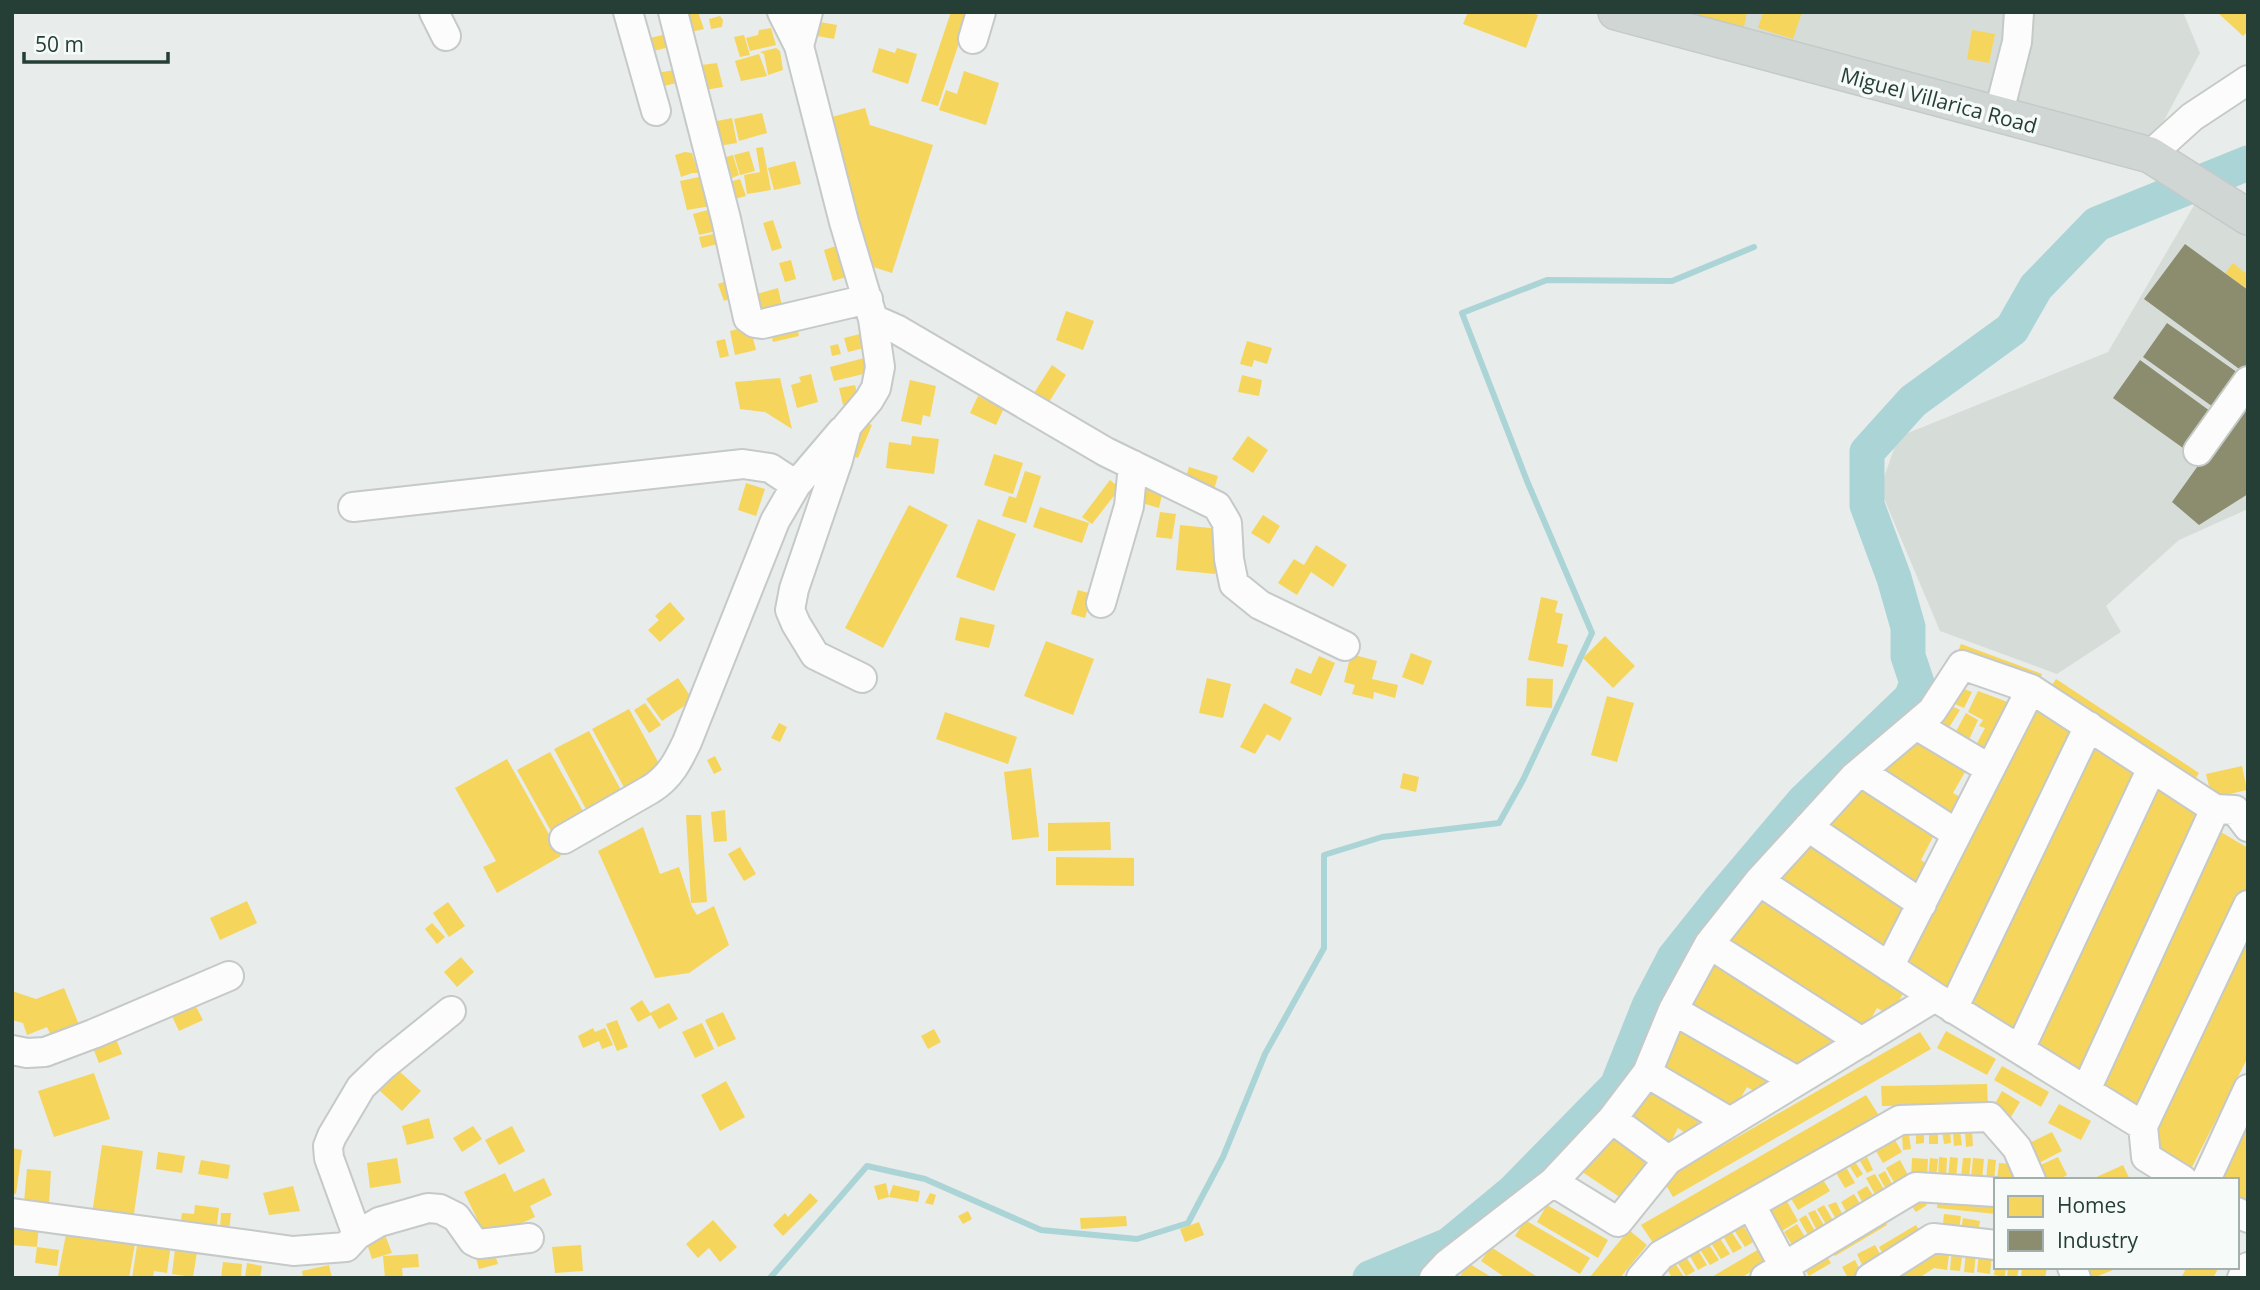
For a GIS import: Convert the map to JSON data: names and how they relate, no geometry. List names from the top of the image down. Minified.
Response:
{"streets":{"main road":["Miguel Villarica Road"]},"legend":["Homes","Industry"],"scale_bar":"50 m"}
